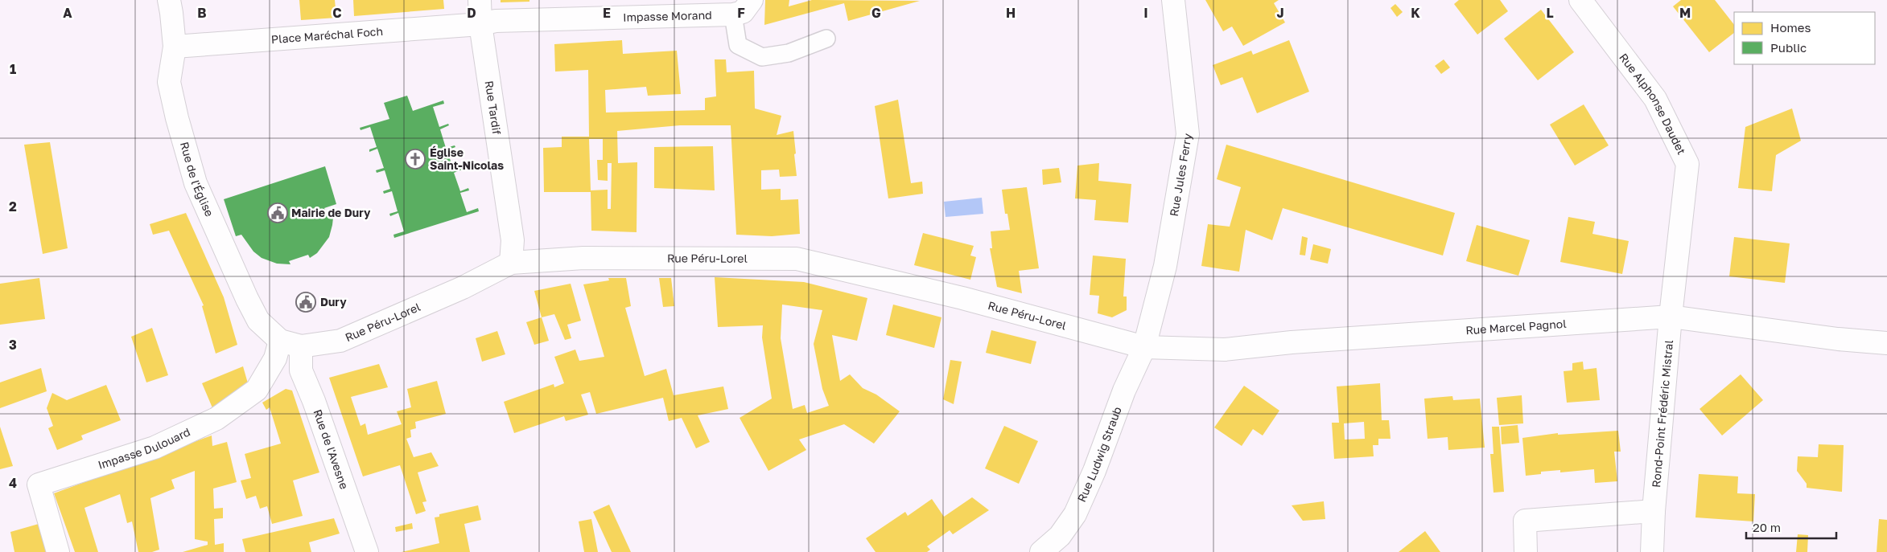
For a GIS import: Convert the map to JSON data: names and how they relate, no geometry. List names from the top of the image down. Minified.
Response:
{"streets":{"street":["Impasse Morand","Place Maréchal Foch","Rue Alphonse Daudet","Rue Tardif","Rue Jules Ferry","Rue de l'Église","Rue Péru-Lorel","Rue Marcel Pagnol","Rond-Point Frédéric Mistral","Impasse Dulouard","Rue de l'Avesne","Rue Ludwig Straub"]},"crossings":[["Impasse Morand","Place Maréchal Foch"],["Impasse Morand","Rue Tardif"],["Place Maréchal Foch","Rue Tardif"],["Place Maréchal Foch","Rue de l'Église"],["Rue Alphonse Daudet","Rue Marcel Pagnol"],["Rue Alphonse Daudet","Rond-Point Frédéric Mistral"],["Rue Tardif","Rue Péru-Lorel"],["Rue Jules Ferry","Rue Péru-Lorel"],["Rue Jules Ferry","Rue Marcel Pagnol"],["Rue Jules Ferry","Rue Ludwig Straub"],["Rue de l'Église","Rue Péru-Lorel"],["Rue de l'Église","Impasse Dulouard"],["Rue Péru-Lorel","Rue Marcel Pagnol"],["Rue Péru-Lorel","Impasse Dulouard"],["Rue Péru-Lorel","Rue de l'Avesne"],["Rue Péru-Lorel","Rue Ludwig Straub"],["Rue Marcel Pagnol","Rond-Point Frédéric Mistral"],["Rue Marcel Pagnol","Rue Ludwig Straub"]],"places":{"church":["Église Saint-Nicolas"],"public building":["Mairie de Dury","Dury"]},"legend":["Homes","Public"],"scale_bar":"20 m","grid":{"columns":["A","B","C","D","E","F","G","H","I","J","K","L","M"],"rows":["1","2","3","4"]}}
